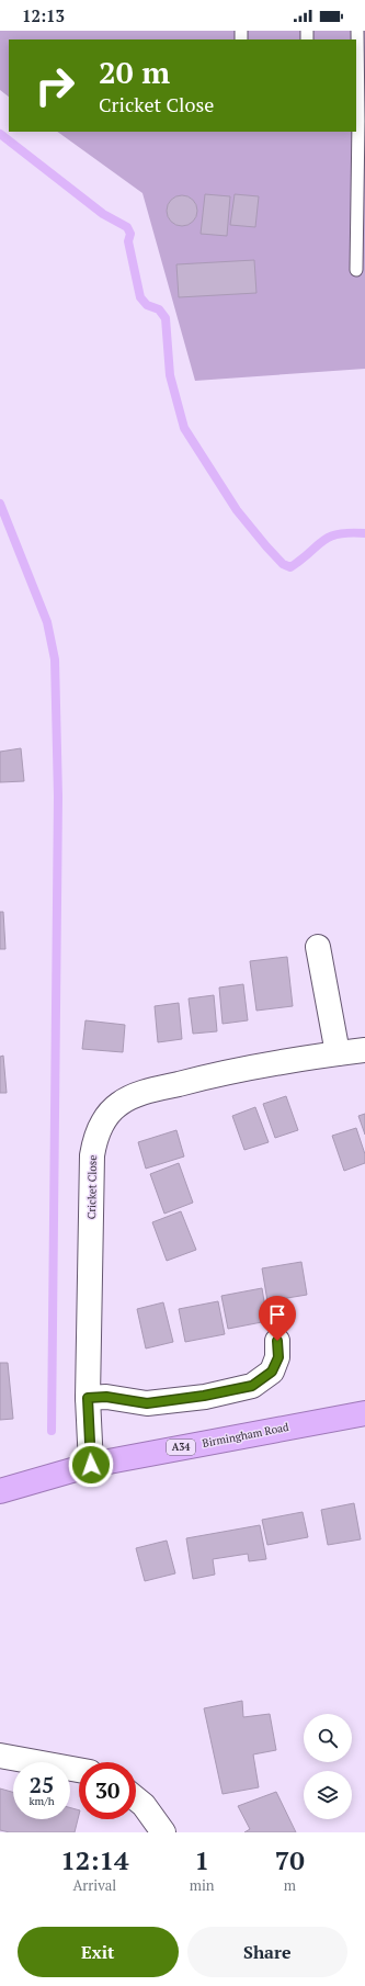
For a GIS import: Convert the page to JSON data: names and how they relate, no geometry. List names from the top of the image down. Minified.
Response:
{"streets":{"highway":["Birmingham Road","A34"],"street":["Cricket Close"]},"crossings":[["Cricket Close","Birmingham Road"]],"page":{"status":"12:13","turn":["20 m","Cricket Close"],"speed":"25 km/h","limit":"30","eta":["12:14","Arrival","1","min","70","m"],"buttons":["Exit","Share"]}}
